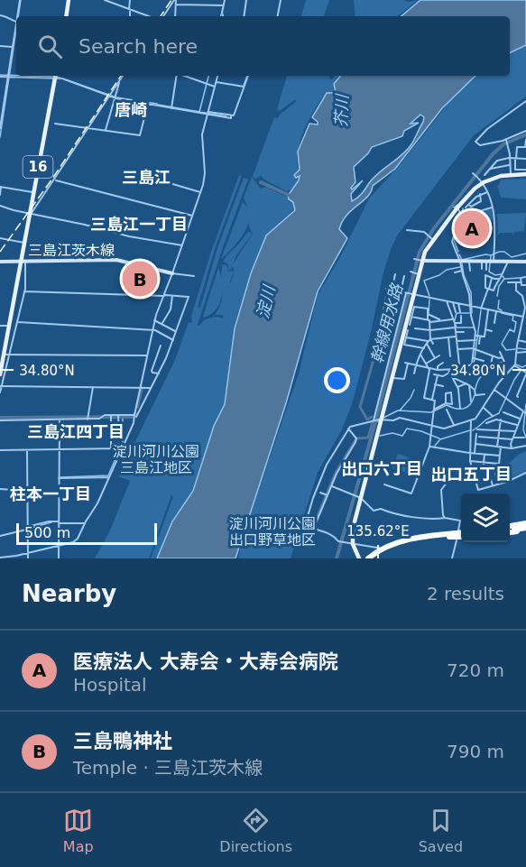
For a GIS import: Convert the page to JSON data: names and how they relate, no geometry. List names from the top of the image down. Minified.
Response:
{"streets":{"main road":["16","三島江茨木線"]},"crossings":[["16","三島江茨木線"]],"districts":["唐崎","三島江","三島江一丁目","三島江四丁目","出口六丁目","出口五丁目","柱本一丁目"],"water":["芥川","淀川","幹線用水路"],"parks":["淀川河川公園 三島江地区","淀川河川公園 出口野草地区"],"scale_bar":"500 m","page":{"search":"Search here","pins":["A","B"],"scale":"500 m","heading":["Nearby","2 results"],"list":[{"mark":"A","name":"医療法人 大寿会・大寿会病院","note":"Hospital","value":"720 m"},{"mark":"B","name":"三島鴨神社","note":"Temple · 三島江茨木線","value":"790 m"}],"nav":["Map","Directions","Saved"]},"coordinates":["34.80°N","135.62°E"]}
